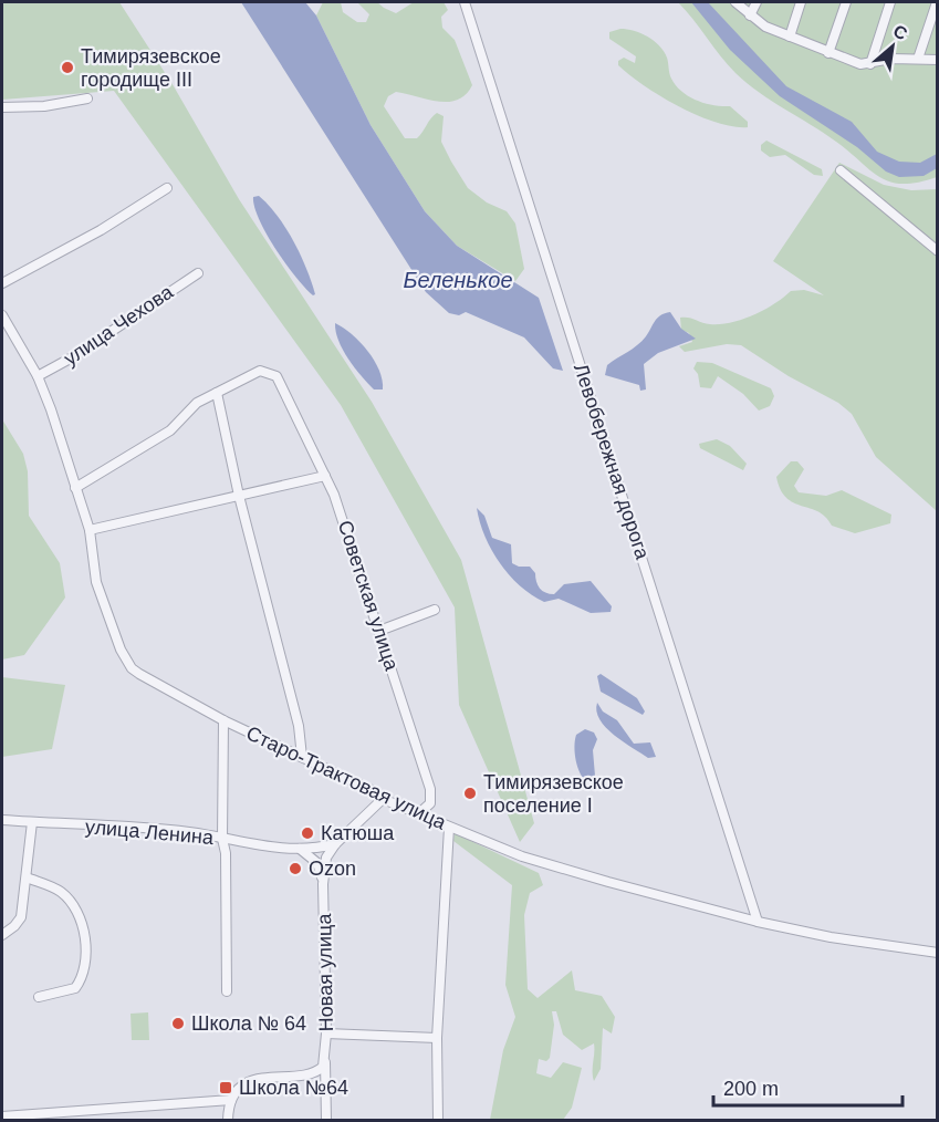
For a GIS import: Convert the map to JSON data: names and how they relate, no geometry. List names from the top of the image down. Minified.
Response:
{"streets":{"street":["улица Чехова","Левобережная дорога","Советская улица","Старо-Трактовая улица","улица Ленина","Новая улица"]},"crossings":[["улица Чехова","Старо-Трактовая улица"],["Левобережная дорога","Старо-Трактовая улица"],["Советская улица","Старо-Трактовая улица"],["Старо-Трактовая улица","Новая улица"],["улица Ленина","Новая улица"]],"water":["Беленькое"],"places":{"other":["Тимирязевское городище III","Тимирязевское поселение I","Катюша","Ozon","Школа № 64"],"transit":["Школа №64"]},"scale_bar":"200 m","north":"top right"}
